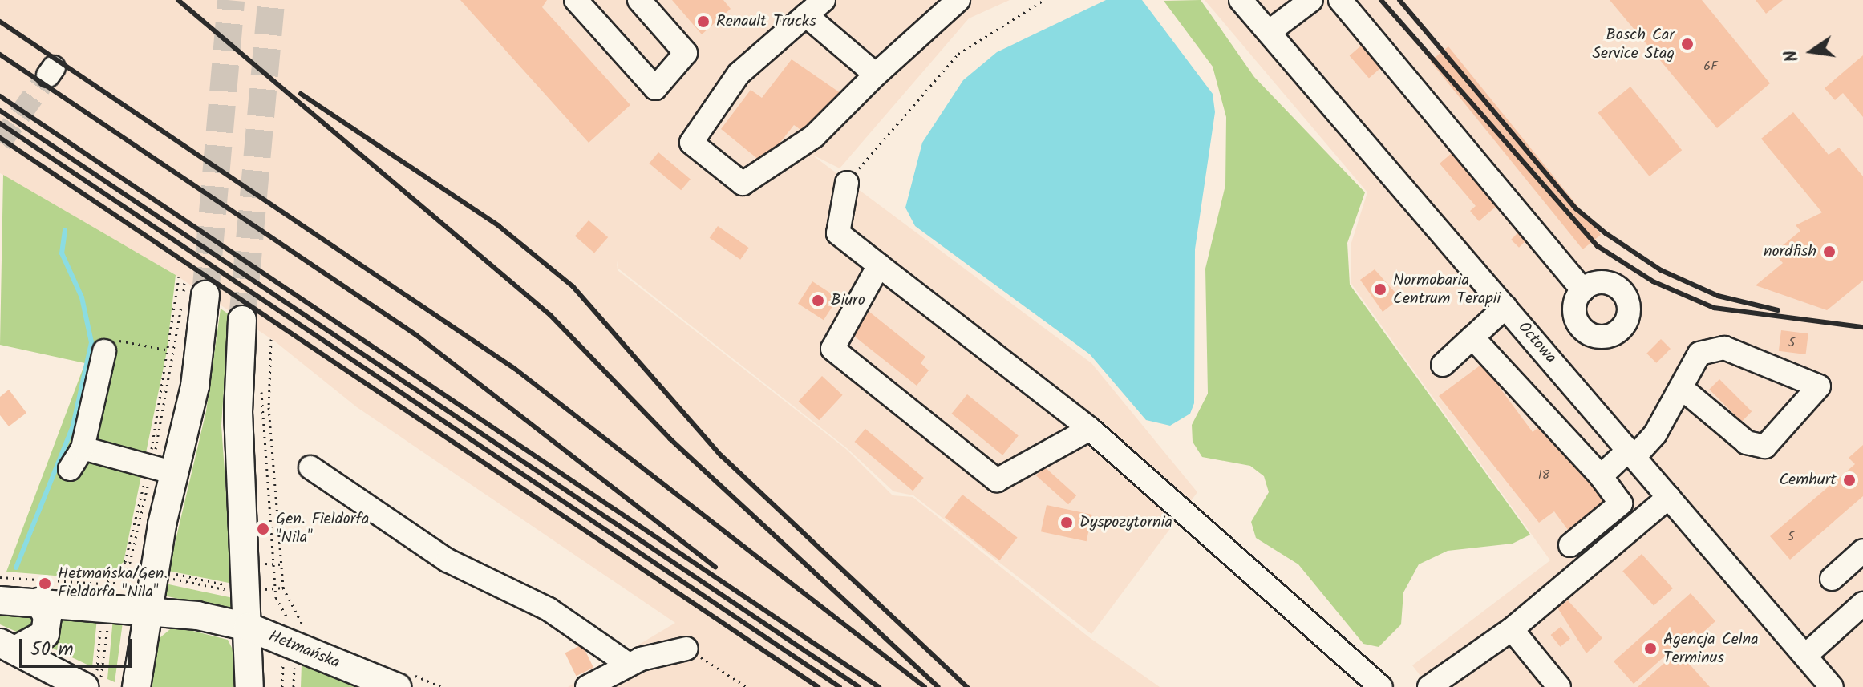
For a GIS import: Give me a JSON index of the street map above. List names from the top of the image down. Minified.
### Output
{"streets":{"main road":["Hetmańska"],"street":["Octowa"]},"places":["Renault Trucks","Bosch Car Service Stag","nordfish","Normobaria Centrum Terapii","Biuro","Cemhurt","Dyspozytornia","Gen. Fieldorfa \"Nila\"","Hetmańska/Gen. Fieldorfa \"Nila\"","Agencja Celna Terminus"],"house_numbers":["6F","5","18","5"],"scale_bar":"50 m","north":"left"}
